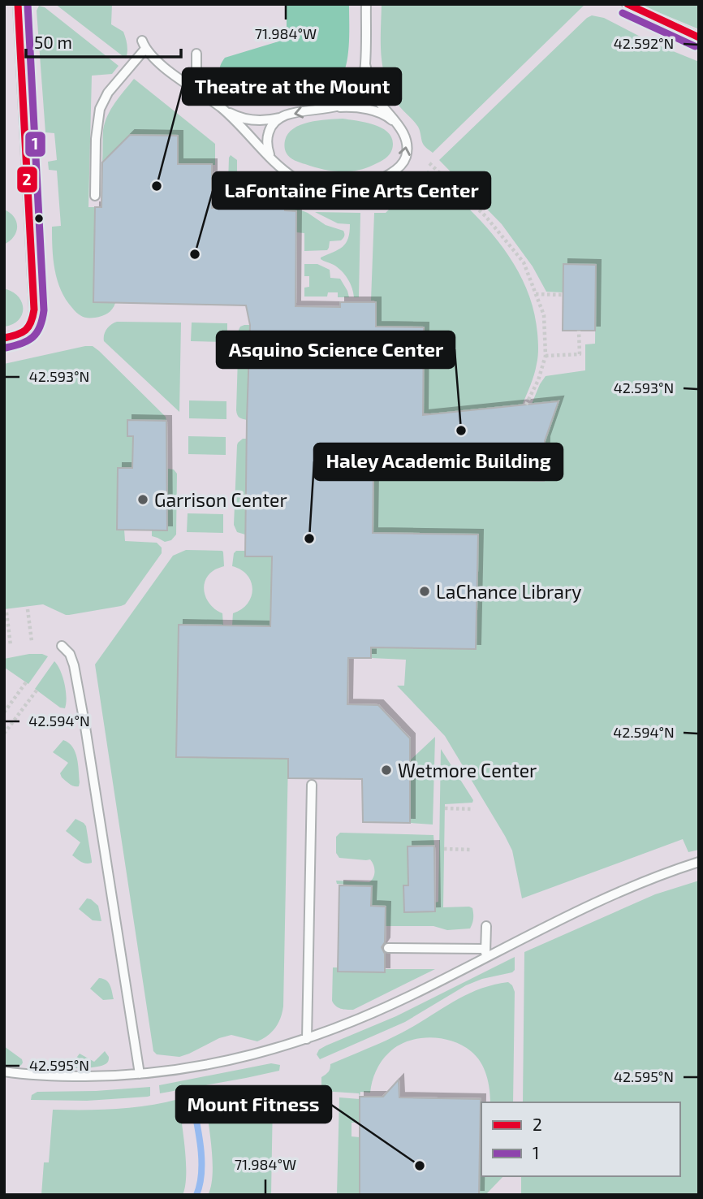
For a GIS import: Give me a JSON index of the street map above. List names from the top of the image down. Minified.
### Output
{"places":["Theatre at the Mount","LaFontaine Fine Arts Center","Asquino Science Center","Garrison Center","Haley Academic Building","LaChance Library","Wetmore Center","Mount Fitness"],"lines":["transit line 2","transit line 1"],"legend":["2","1"],"scale_bar":"50 m","coordinates":["71.984°W","42.592°N","42.593°N","42.594°N","42.595°N"]}
